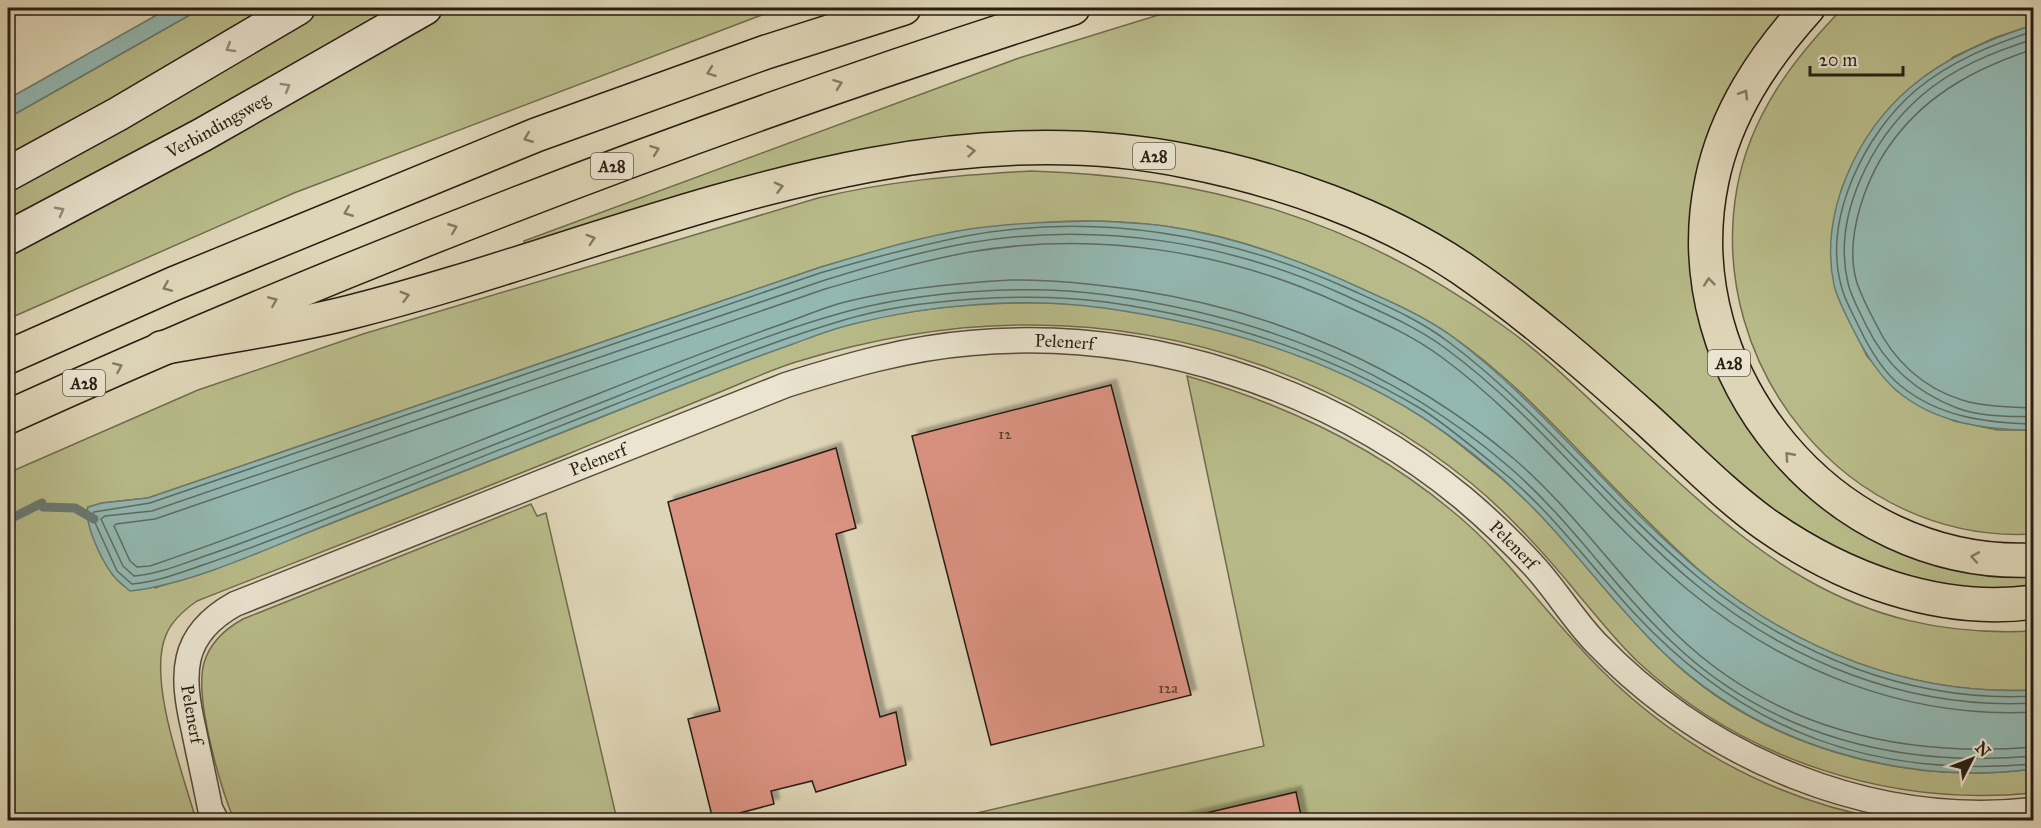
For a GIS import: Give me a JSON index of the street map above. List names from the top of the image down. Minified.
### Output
{"streets":{"highway":["A28"],"main road":["Verbindingsweg"],"street":["Pelenerf"]},"house_numbers":["12","12a"],"scale_bar":"20 m","north":"top right"}
